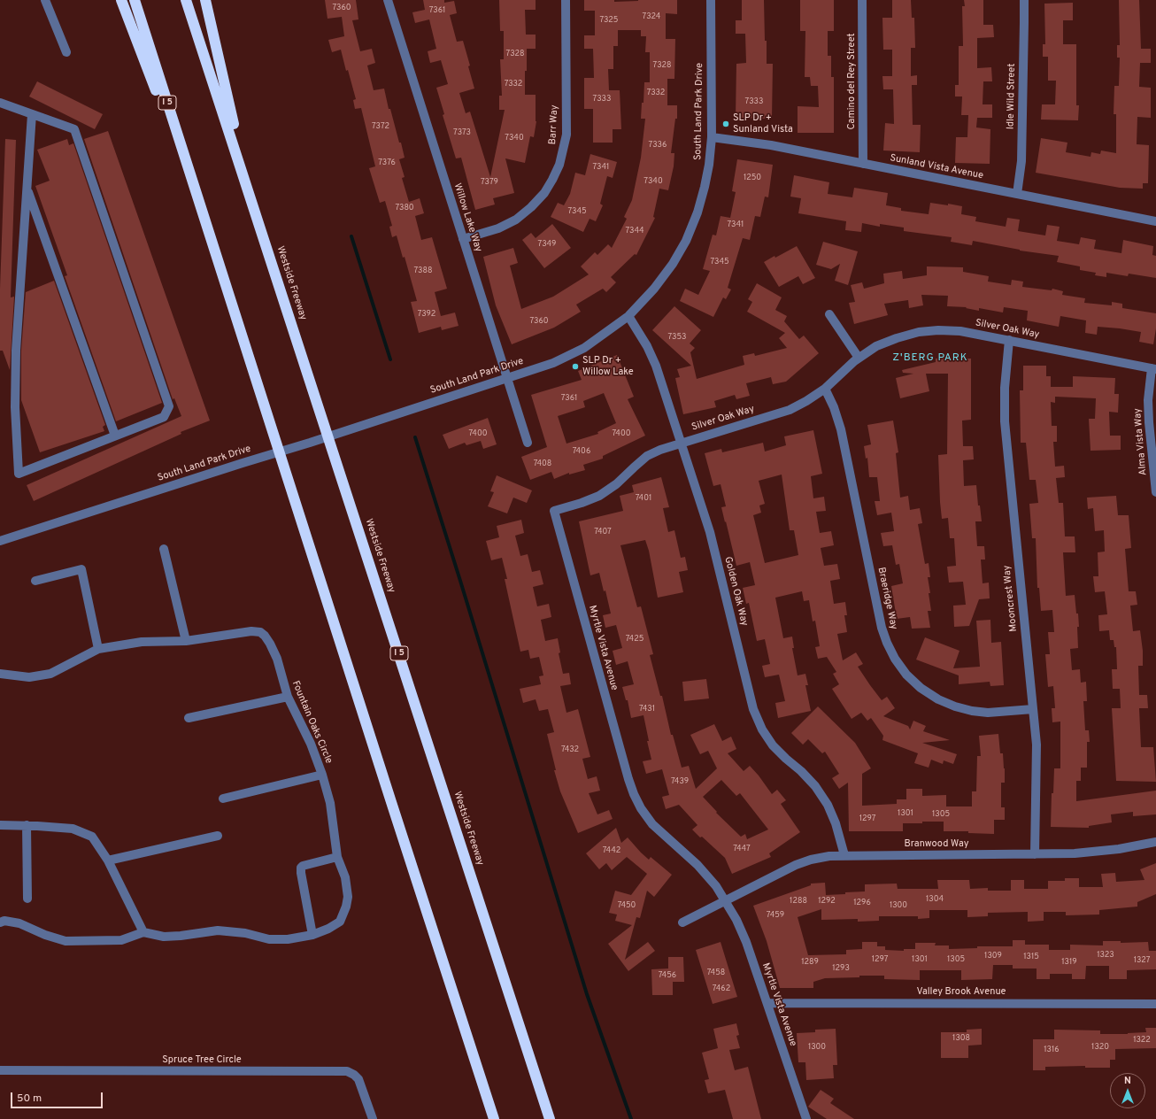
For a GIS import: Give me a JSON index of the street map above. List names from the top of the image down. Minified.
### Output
{"streets":{"highway":["I 5","Westside Freeway"],"street":["Camino del Rey Street","Idle Wild Street","South Land Park Drive","Barr Way","Sunland Vista Avenue","Willow Lake Way","Silver Oak Way","Alma Vista Way","Golden Oak Way","Braeridge Way","Mooncrest Way","Myrtle Vista Avenue","Fountain Oaks Circle","Branwood Way","Valley Brook Avenue","Spruce Tree Circle"]},"crossings":[["Camino del Rey Street","Sunland Vista Avenue"],["Idle Wild Street","Sunland Vista Avenue"],["South Land Park Drive","Sunland Vista Avenue"],["South Land Park Drive","Willow Lake Way"],["South Land Park Drive","Golden Oak Way"],["Barr Way","Willow Lake Way"],["Silver Oak Way","Alma Vista Way"],["Silver Oak Way","Golden Oak Way"],["Silver Oak Way","Braeridge Way"],["Silver Oak Way","Mooncrest Way"],["Silver Oak Way","Myrtle Vista Avenue"],["Golden Oak Way","Myrtle Vista Avenue"],["Golden Oak Way","Branwood Way"],["Braeridge Way","Mooncrest Way"],["Mooncrest Way","Branwood Way"],["Myrtle Vista Avenue","Branwood Way"],["Myrtle Vista Avenue","Valley Brook Avenue"]],"districts":["Z'BERG PARK"],"places":["SLP Dr + Sunland Vista","SLP Dr + Willow Lake"],"house_numbers":["7360","7361","7324","7325","7328","7328","7332","7332","7333","7333","7372","7373","7340","7336","7376","7341","1250","7340","7379","7380","7345","7341","7344","7349","7345","7388","7392","7360","7353","7361","7400","7400","7406","7408","7401","7407","7425","7431","7432","7439","1301","1305","1297","7447","7442","1304","1288","1292","1296","7450","1300","7459","1323","1309","1315","1297","1301","1305","1327","1289","1319","1293","7458","7456","7462","1308","1322","1300","1320","1316"],"scale_bar":"50 m","north":"top"}
